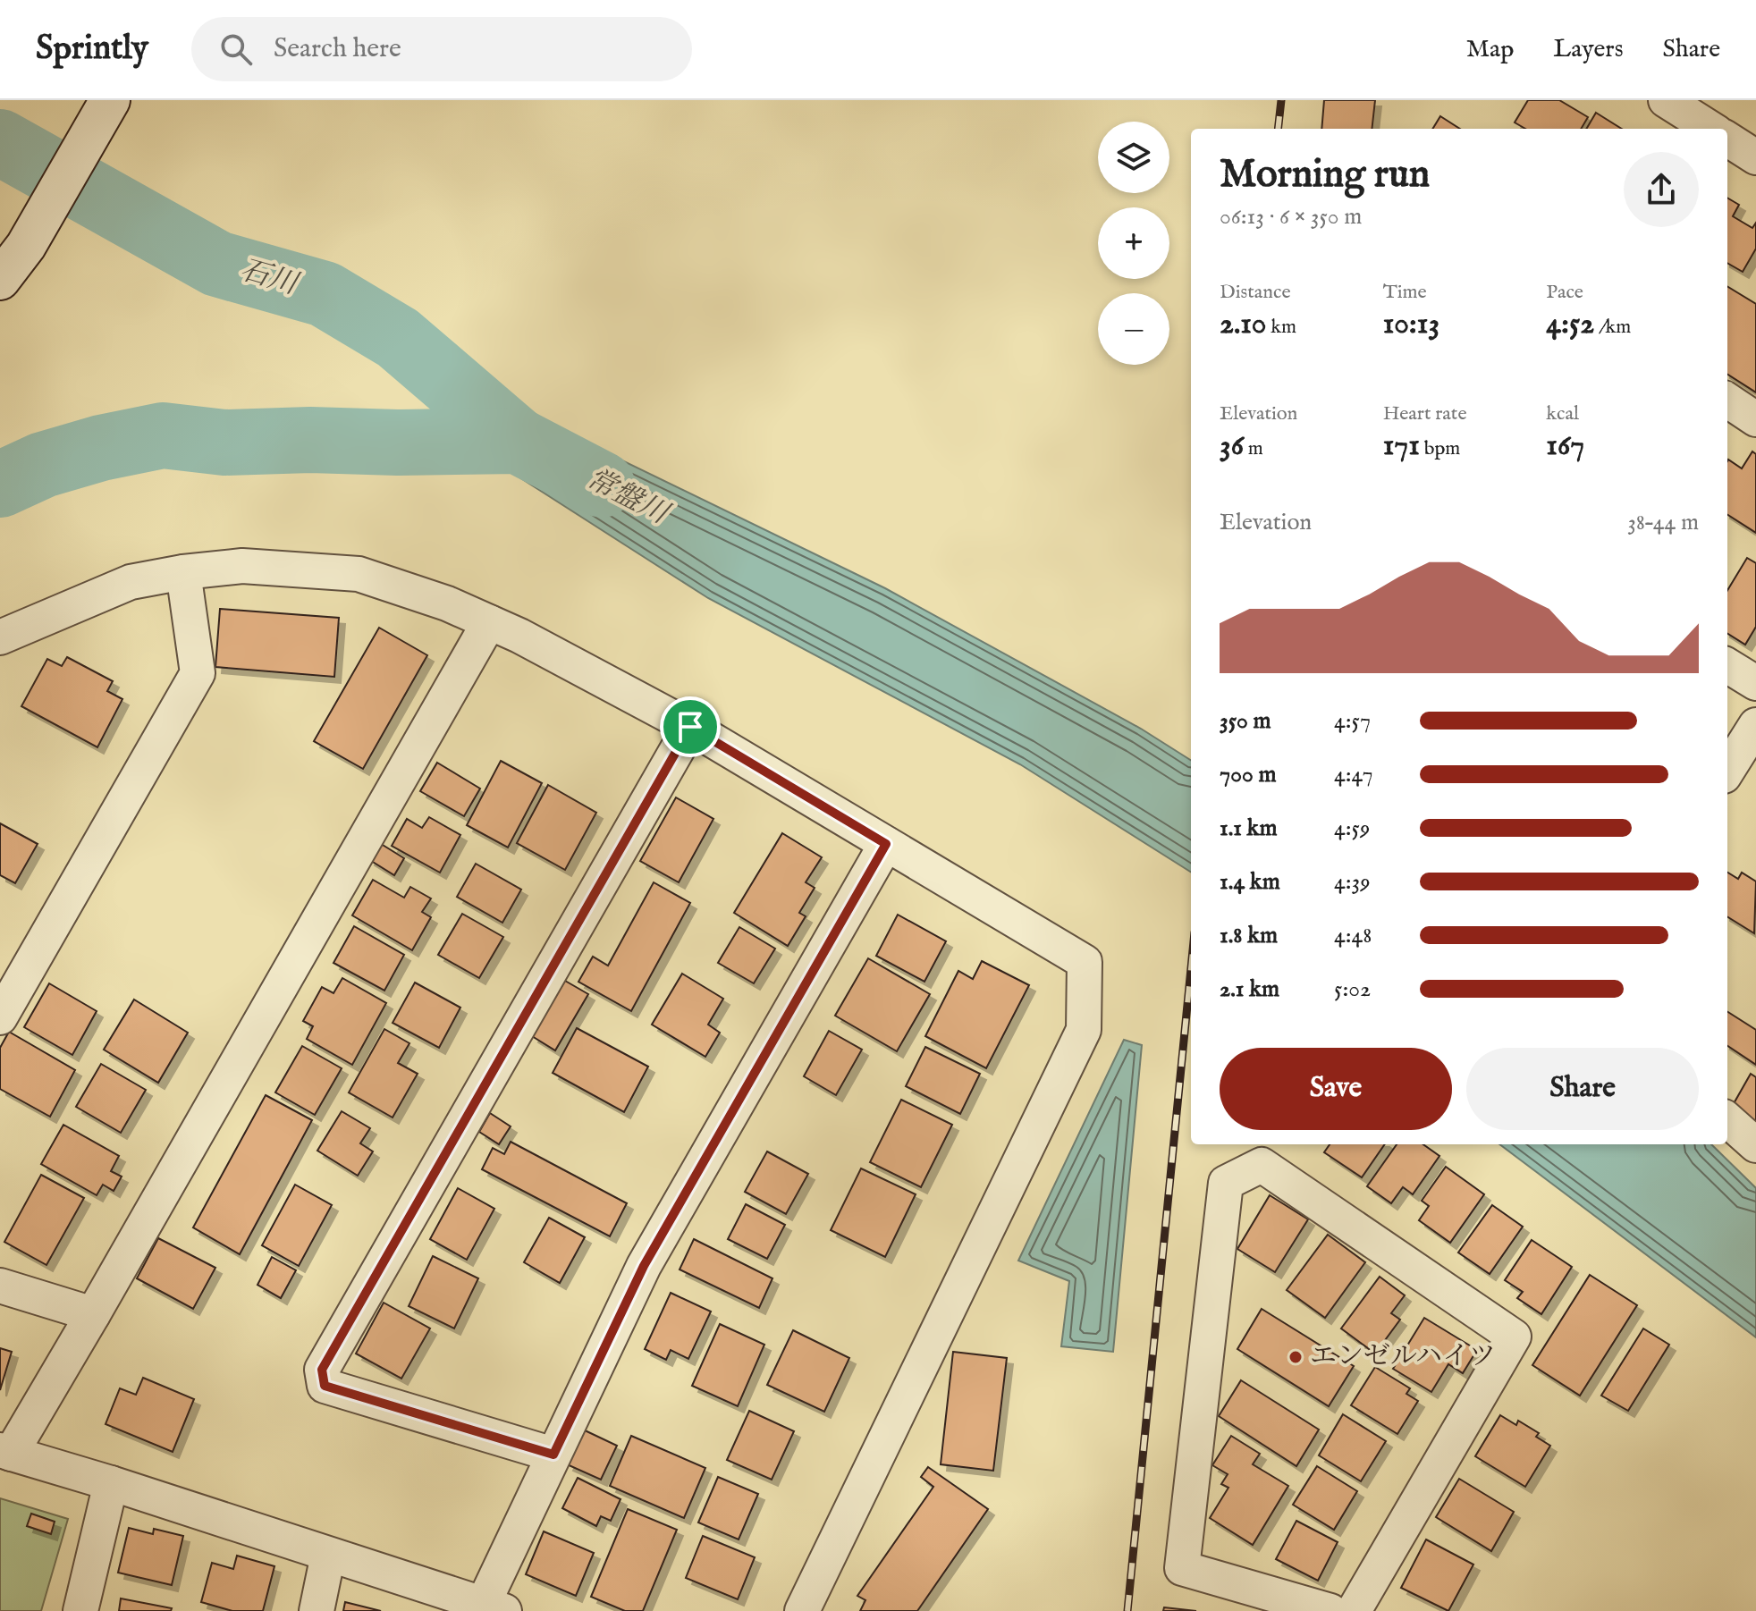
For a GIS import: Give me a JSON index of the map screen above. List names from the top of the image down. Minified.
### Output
{"water":["石川","常盤川"],"places":["エンゼルハイツ"],"page":{"header":"Sprintly","search":"Search here","nav":["Map","Layers","Share"],"map_buttons":["+","−"],"heading":["Morning run","06:13 · 6 × 350 m"],"stats":[["Distance","2.10 km"],["Time","10:13"],["Pace","4:52 /km"],["Elevation","36 m"],["Heart rate","171 bpm"],["kcal","167"]],"chart":["Elevation","38–44 m"],"list":[{"name":"350 m","note":"4:57"},{"name":"700 m","note":"4:47"},{"name":"1.1 km","note":"4:59"},{"name":"1.4 km","note":"4:39"},{"name":"1.8 km","note":"4:48"},{"name":"2.1 km","note":"5:02"}],"buttons":["Save","Share"]}}
